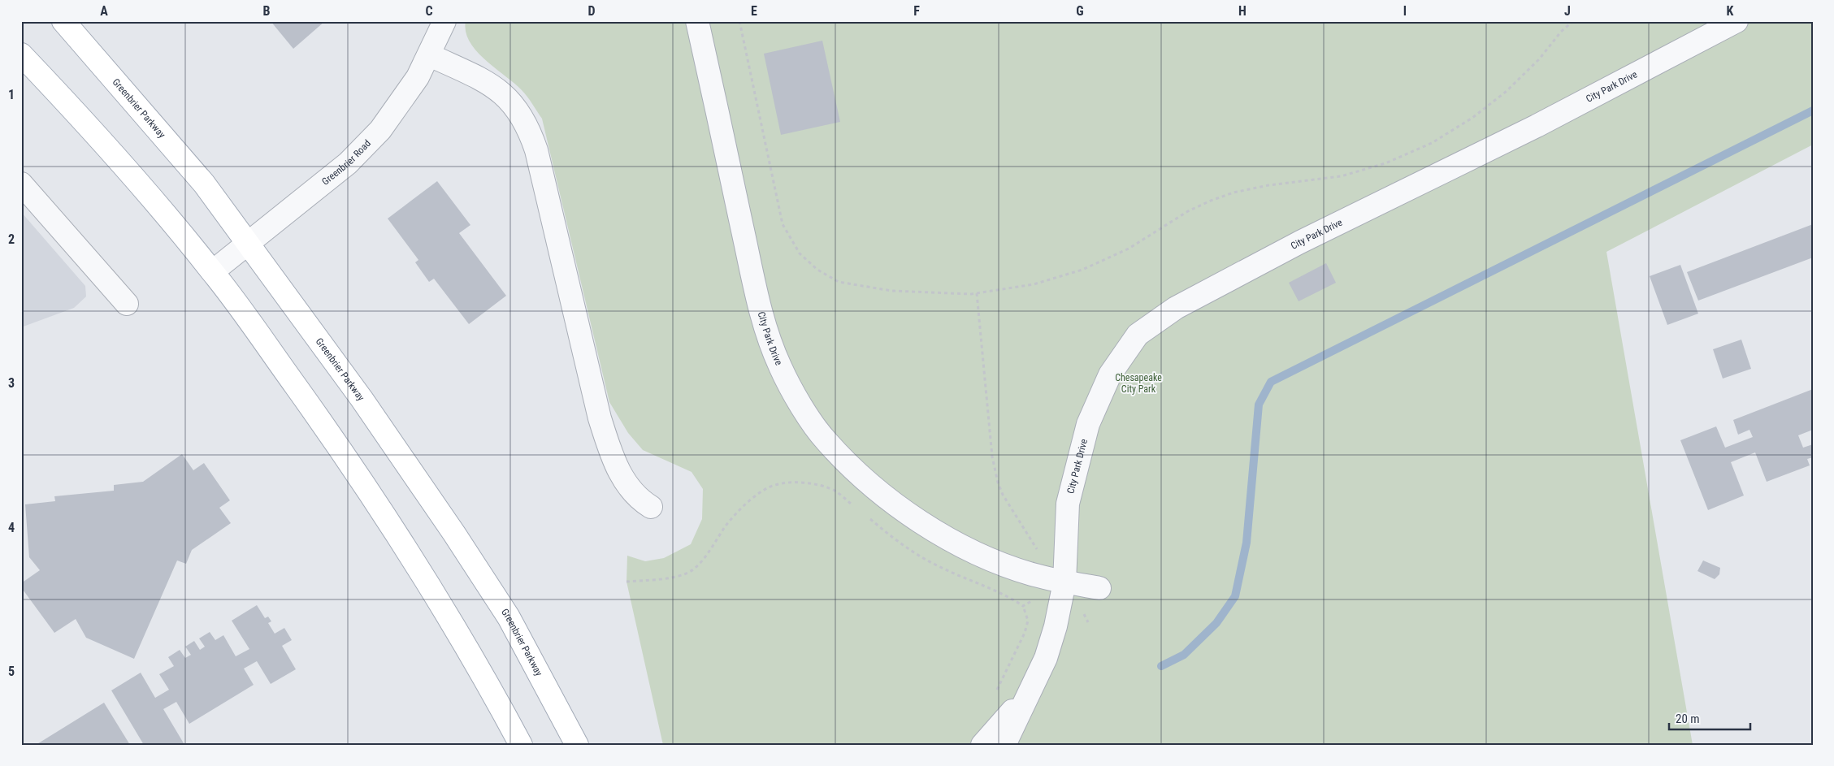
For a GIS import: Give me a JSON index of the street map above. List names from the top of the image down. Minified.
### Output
{"streets":{"main road":["Greenbrier Parkway"],"street":["City Park Drive","Greenbrier Road"]},"crossings":[["Greenbrier Parkway","Greenbrier Road"]],"parks":["Chesapeake City Park"],"scale_bar":"20 m","grid":{"columns":["A","B","C","D","E","F","G","H","I","J","K"],"rows":["1","2","3","4","5"]}}
